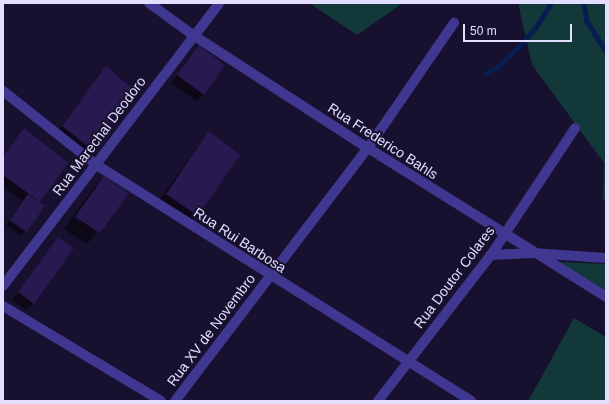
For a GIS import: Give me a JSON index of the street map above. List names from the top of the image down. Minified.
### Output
{"streets":{"street":["Rua Marechal Deodoro","Rua Frederico Bahls","Rua Rui Barbosa","Rua Doutor Colares","Rua XV de Novembro"]},"crossings":[["Rua Marechal Deodoro","Rua Frederico Bahls"],["Rua Marechal Deodoro","Rua Rui Barbosa"],["Rua Frederico Bahls","Rua Doutor Colares"],["Rua Frederico Bahls","Rua XV de Novembro"],["Rua Rui Barbosa","Rua Doutor Colares"],["Rua Rui Barbosa","Rua XV de Novembro"]],"scale_bar":"50 m"}
